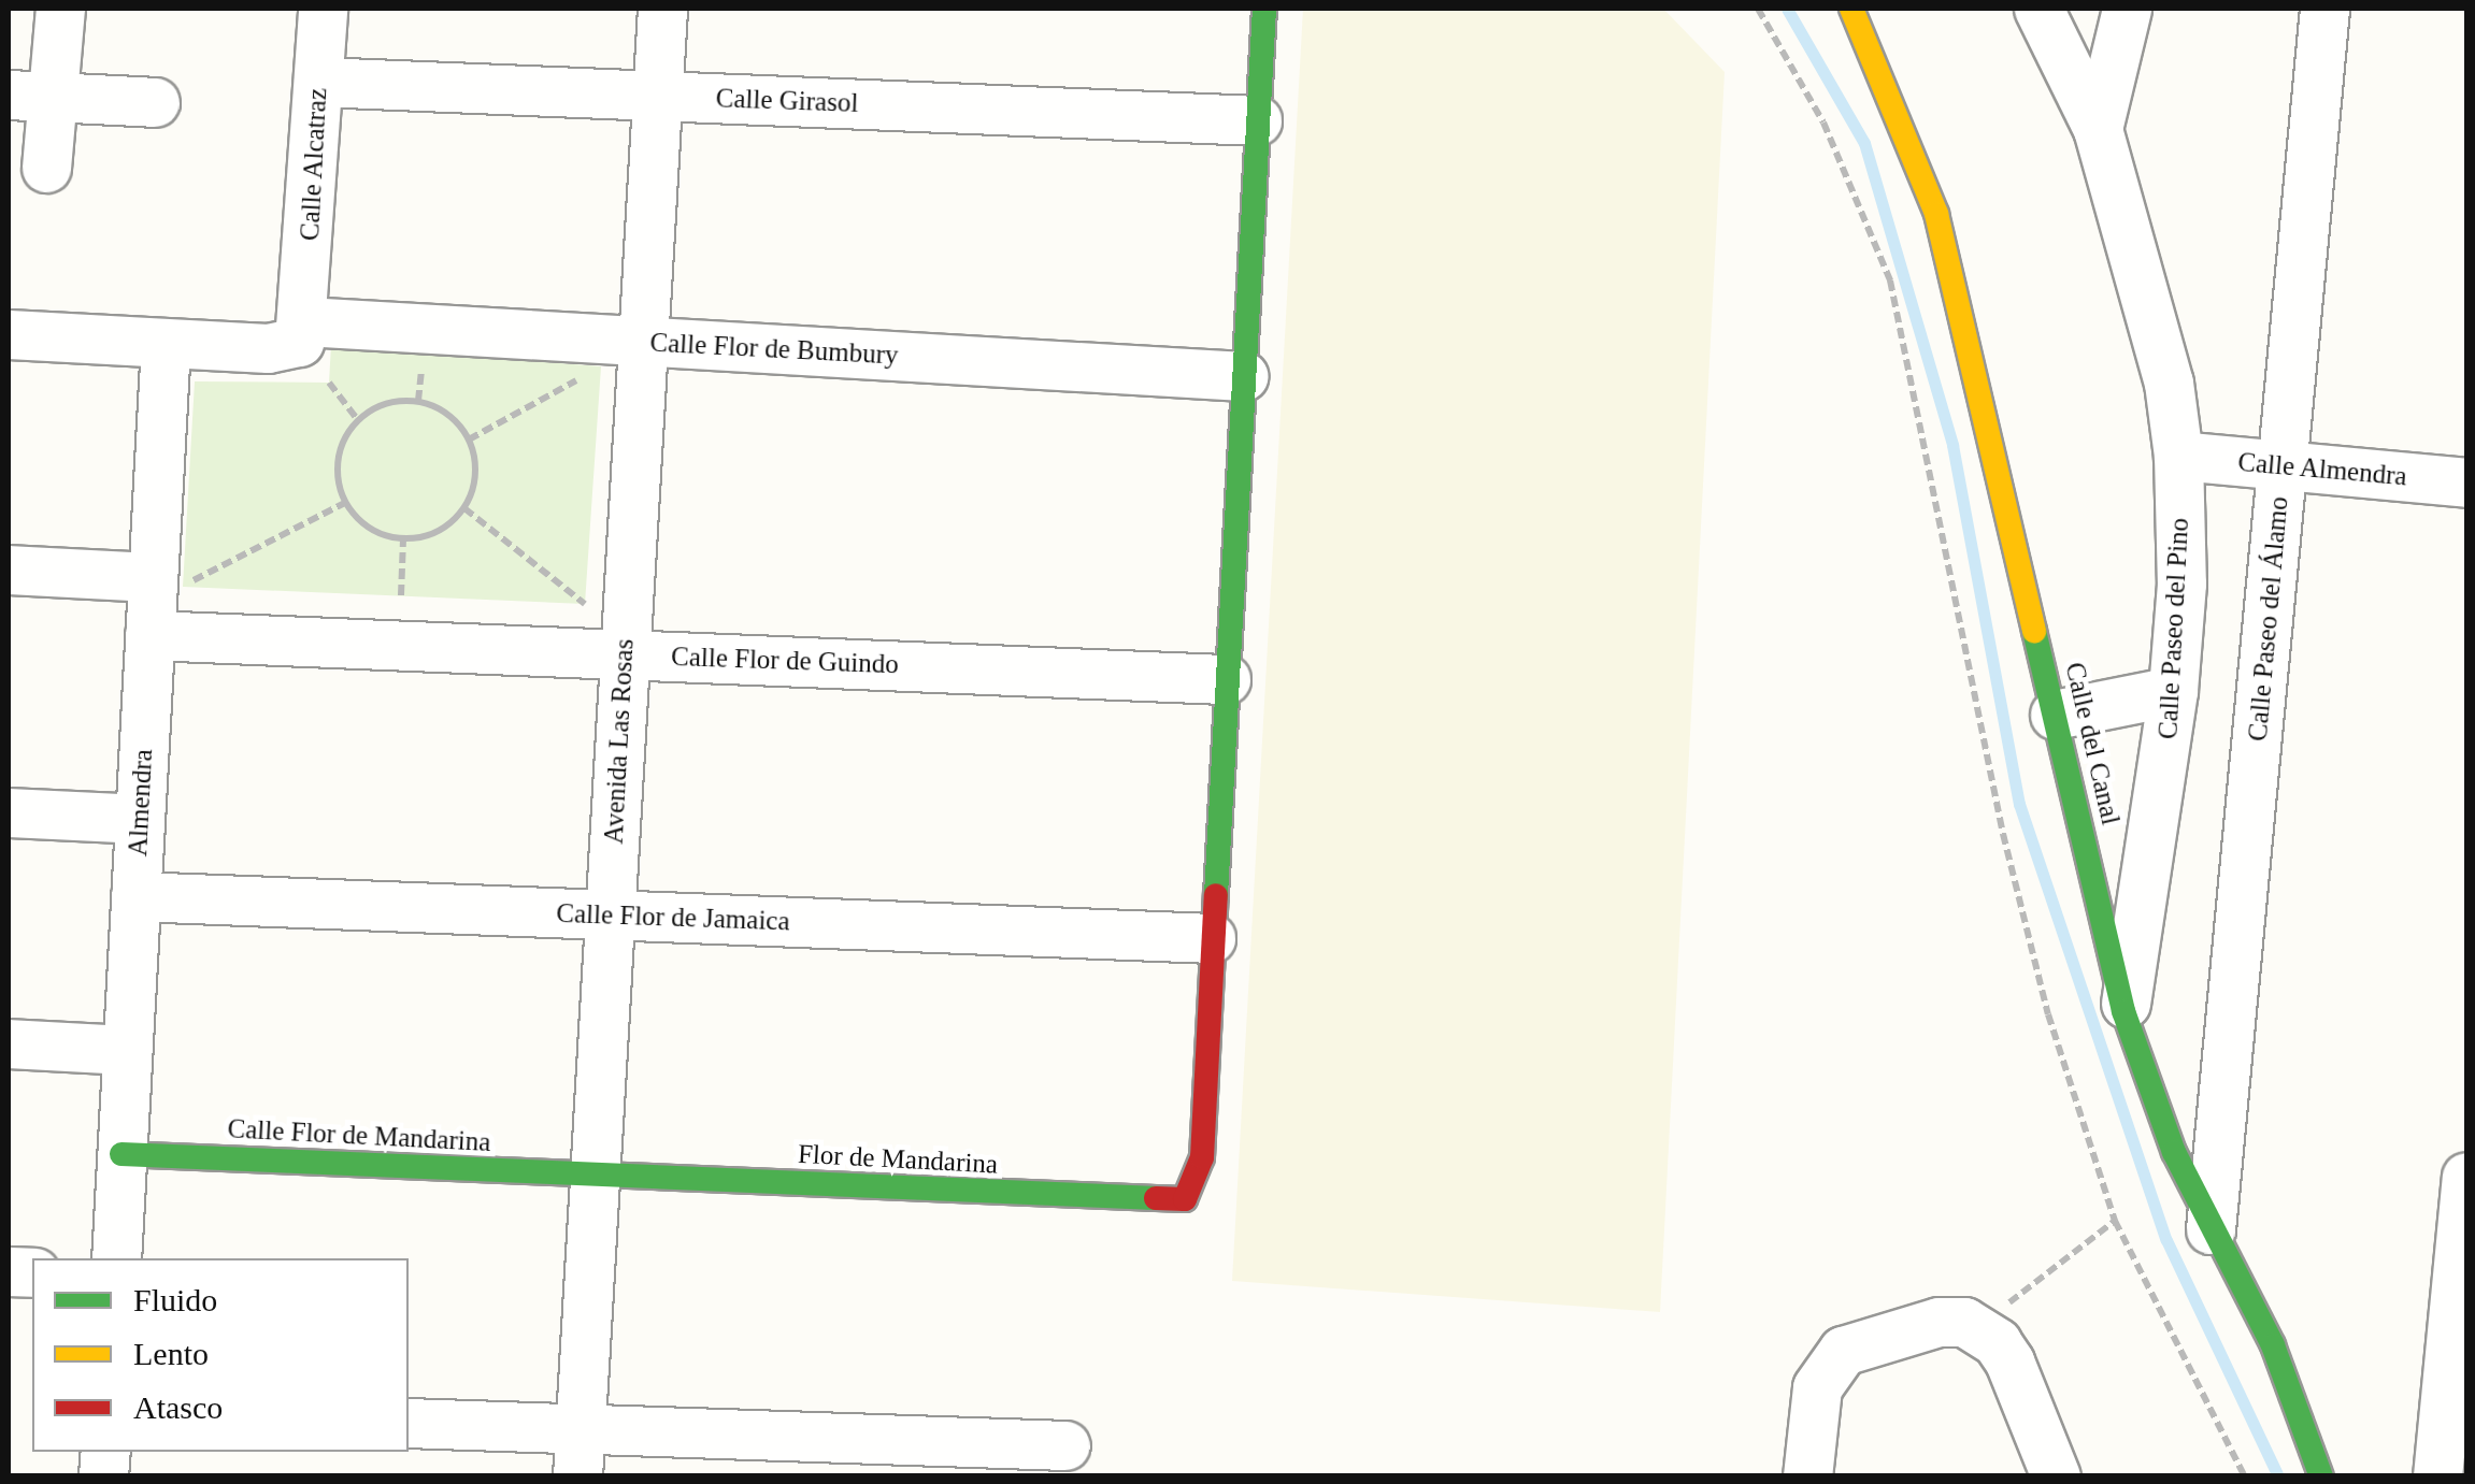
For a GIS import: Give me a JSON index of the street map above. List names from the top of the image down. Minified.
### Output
{"streets":{"street":["Calle Girasol","Calle Alcatraz","Calle Flor de Bumbury","Calle Almendra","Calle Paseo del Álamo","Calle Paseo del Pino","Calle Flor de Guindo","Avenida Las Rosas","Calle del Canal","Almendra","Calle Flor de Jamaica","Calle Flor de Mandarina","Flor de Mandarina"]},"crossings":[["Calle Girasol","Calle Alcatraz"],["Calle Girasol","Avenida Las Rosas"],["Calle Alcatraz","Calle Flor de Bumbury"],["Calle Flor de Bumbury","Avenida Las Rosas"],["Calle Almendra","Calle Paseo del Álamo"],["Calle Almendra","Calle Paseo del Pino"],["Calle Paseo del Álamo","Calle del Canal"],["Calle Paseo del Pino","Calle del Canal"],["Calle Flor de Guindo","Avenida Las Rosas"],["Calle Flor de Guindo","Almendra"],["Avenida Las Rosas","Calle Flor de Jamaica"],["Avenida Las Rosas","Calle Flor de Mandarina"],["Avenida Las Rosas","Flor de Mandarina"],["Almendra","Calle Flor de Jamaica"],["Almendra","Calle Flor de Mandarina"],["Calle Flor de Jamaica","Flor de Mandarina"],["Calle Flor de Mandarina","Flor de Mandarina"]],"legend":["Fluido","Lento","Atasco"]}
